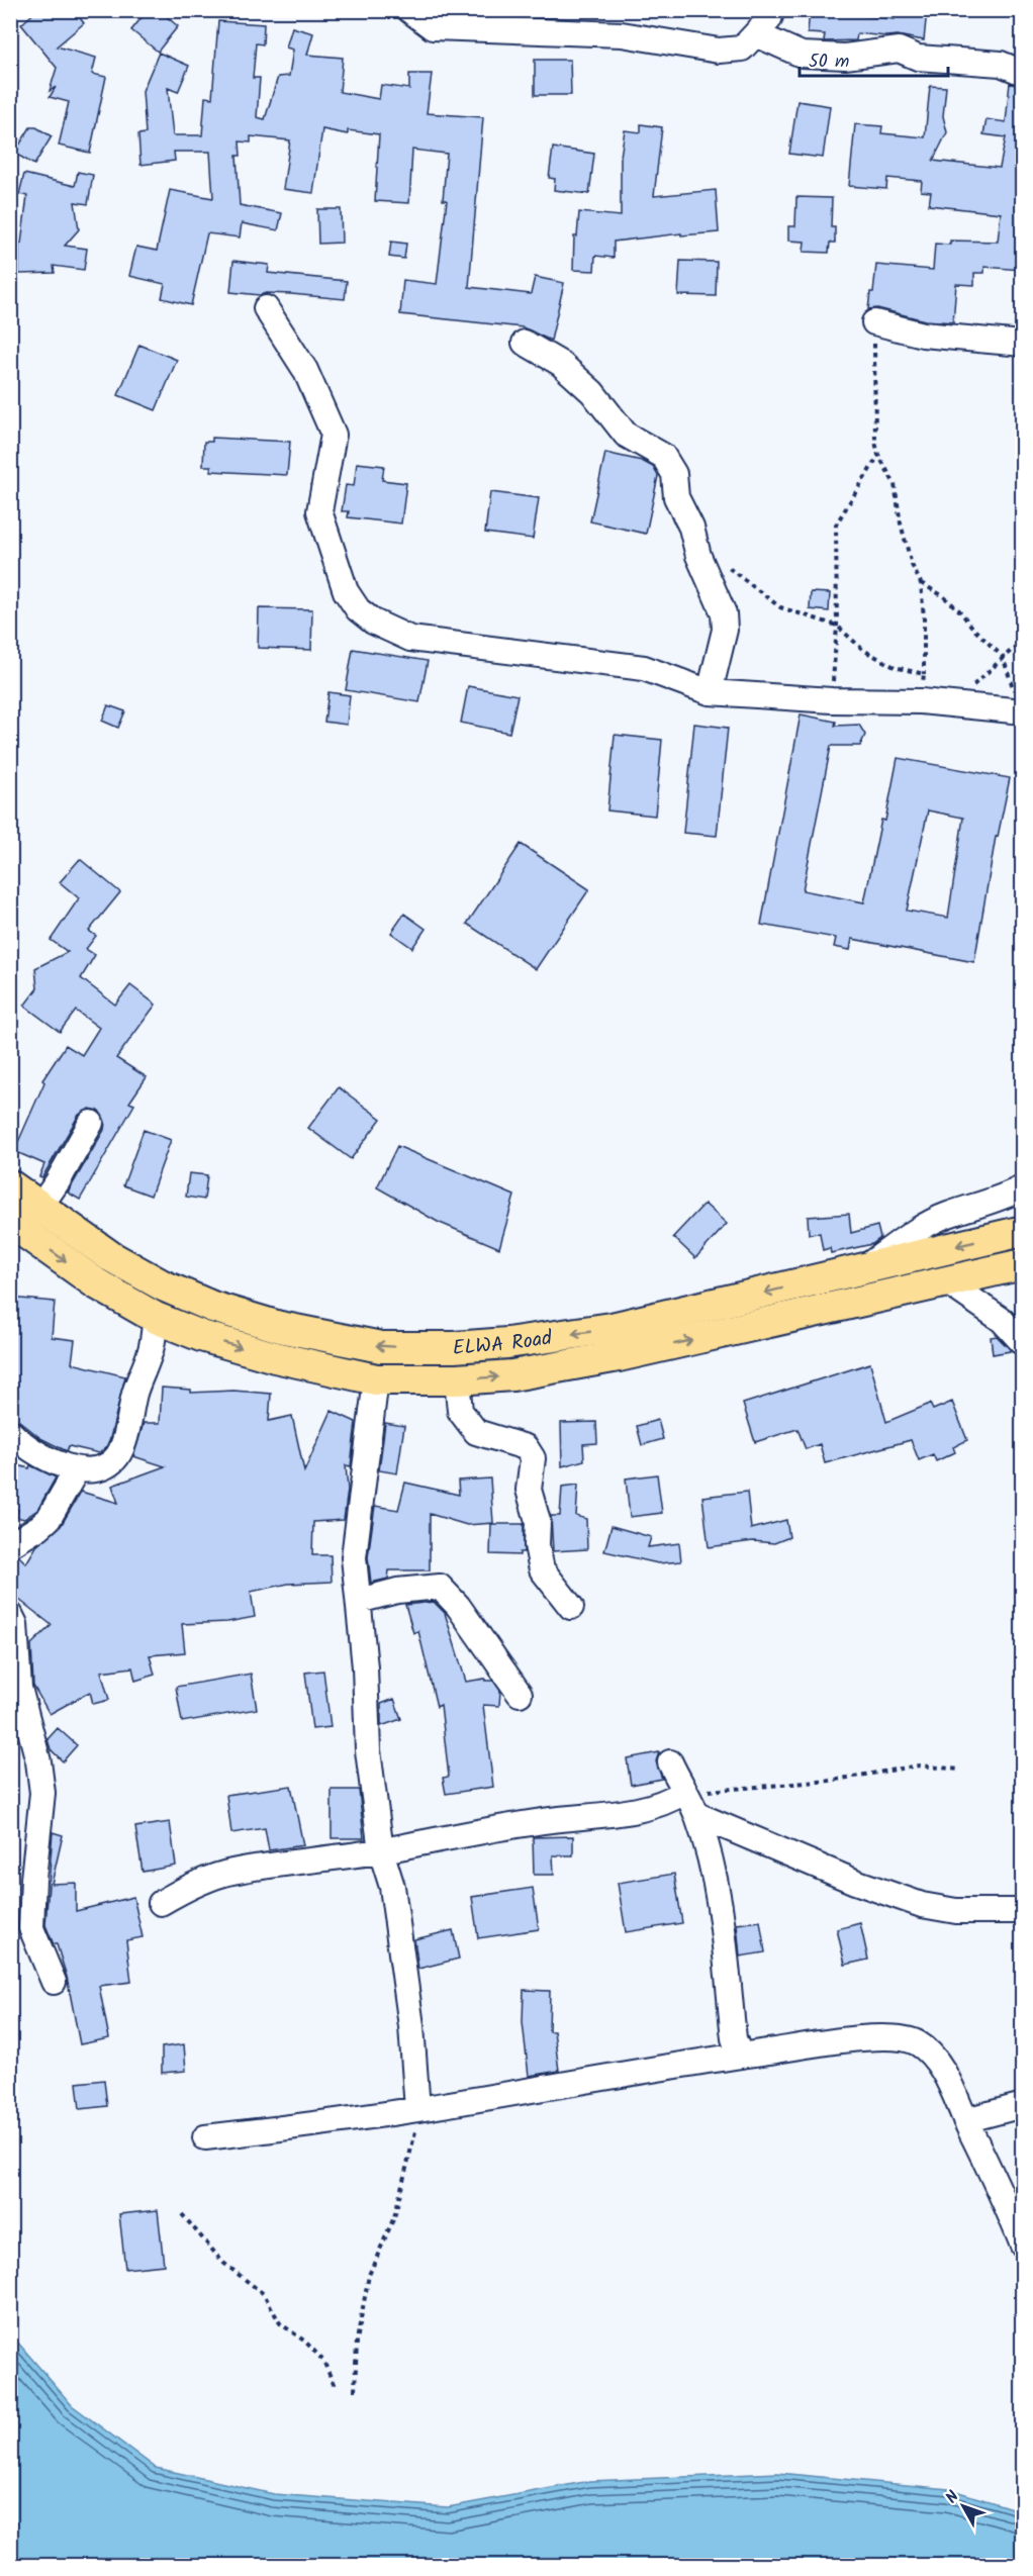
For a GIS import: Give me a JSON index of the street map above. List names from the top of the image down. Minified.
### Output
{"streets":{"main road":["ELWA Road"]},"scale_bar":"50 m","north":"top left"}
